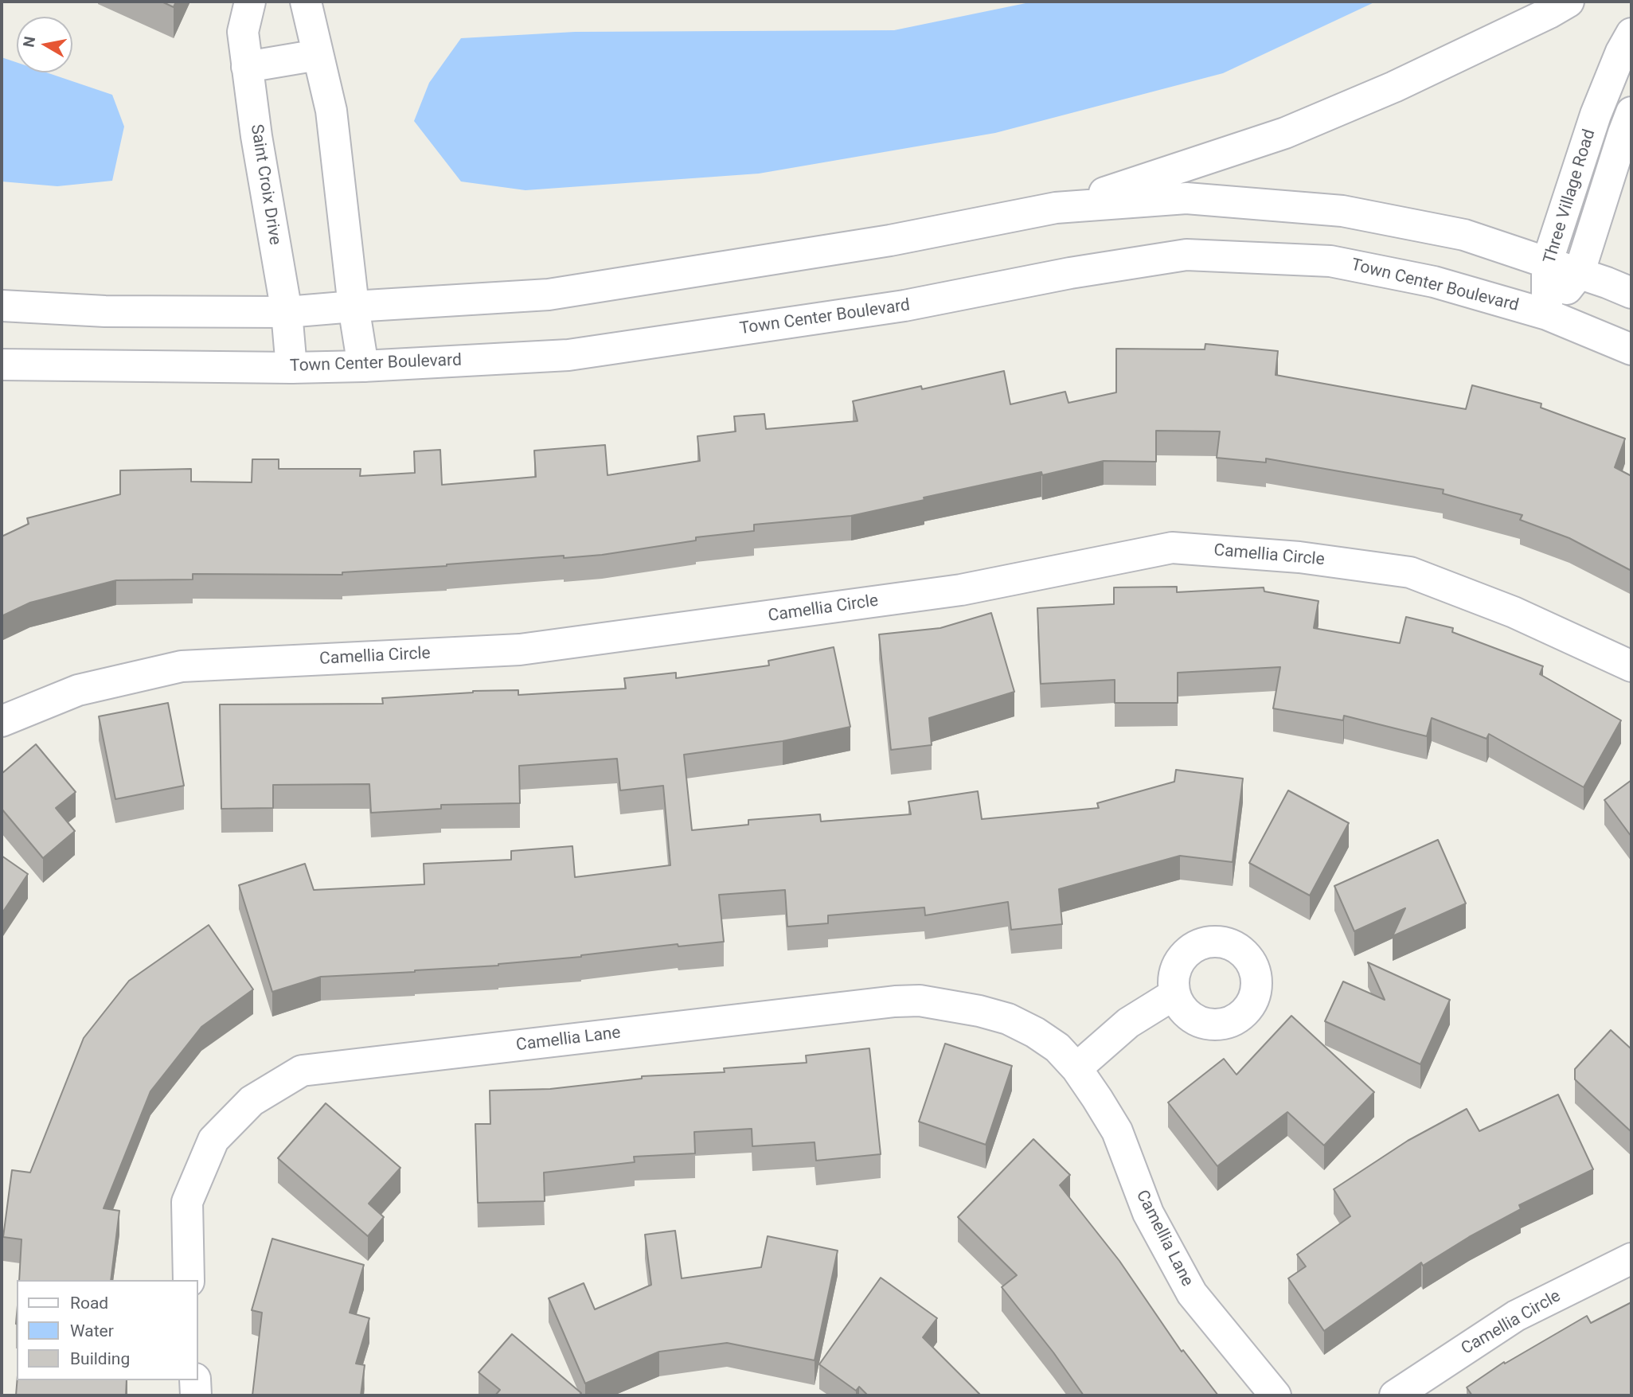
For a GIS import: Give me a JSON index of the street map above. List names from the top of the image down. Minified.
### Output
{"streets":{"street":["Saint Croix Drive","Three Village Road","Town Center Boulevard","Camellia Circle","Camellia Lane"]},"crossings":[["Saint Croix Drive","Town Center Boulevard"],["Three Village Road","Town Center Boulevard"]],"legend":["Road","Water","Building"],"north":"left"}
